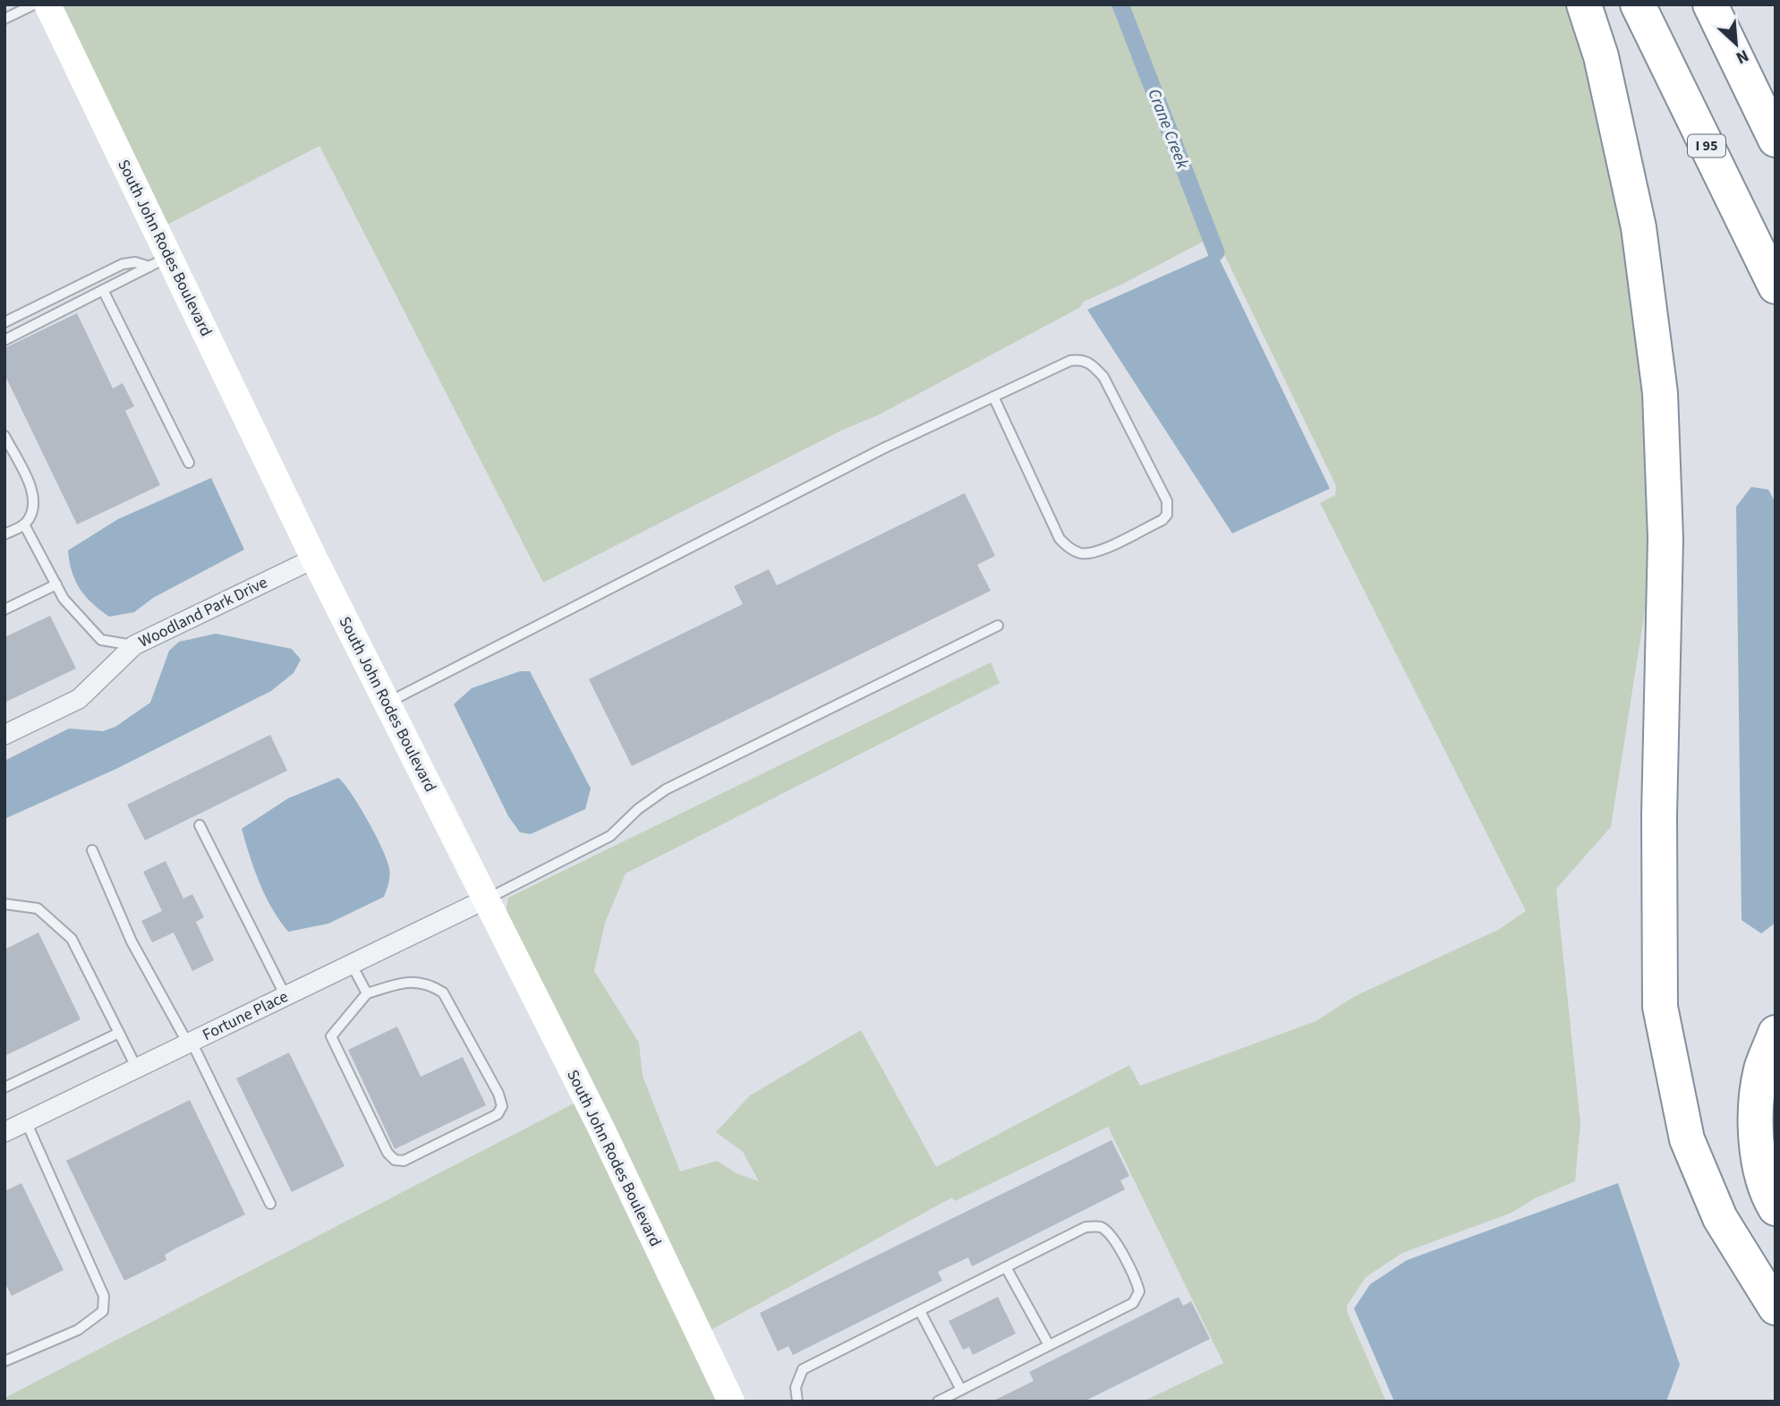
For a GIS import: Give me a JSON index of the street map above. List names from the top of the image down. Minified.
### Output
{"streets":{"highway":["I 95"],"main road":["South John Rodes Boulevard"],"street":["Woodland Park Drive","Fortune Place"]},"crossings":[["South John Rodes Boulevard","Woodland Park Drive"],["South John Rodes Boulevard","Fortune Place"]],"water":["Crane Creek"],"north":"bottom right"}
